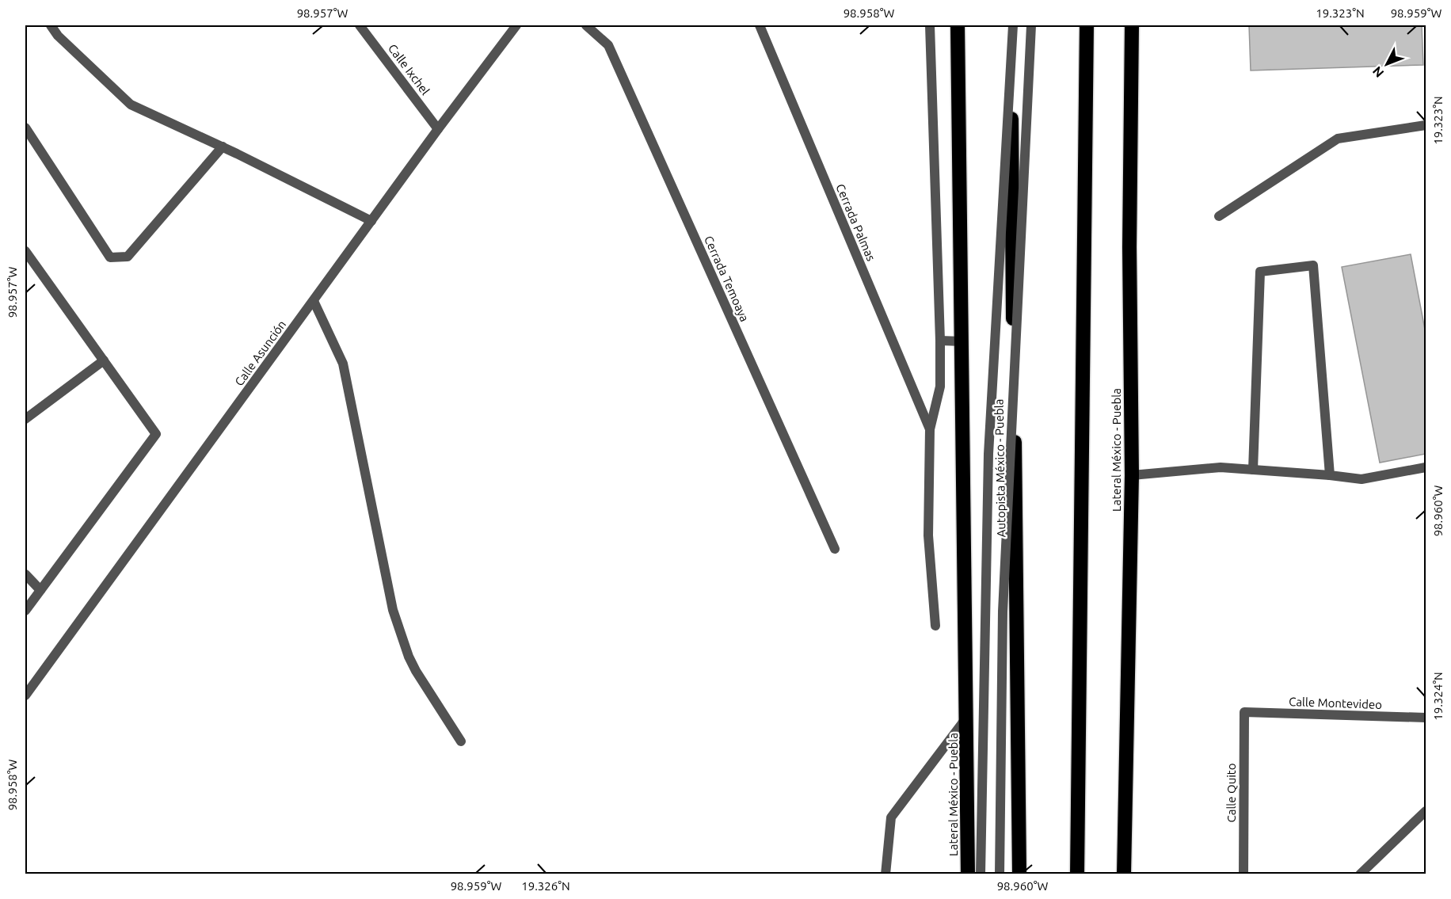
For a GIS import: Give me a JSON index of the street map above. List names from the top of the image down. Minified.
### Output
{"streets":{"highway":["Lateral México - Puebla","Autopista México - Puebla"],"street":["Calle Ixchel","Cerrada Palmas","Cerrada Temoaya","Calle Asunción","Calle Montevideo","Calle Quito"]},"crossings":[["Calle Ixchel","Calle Asunción"],["Calle Montevideo","Calle Quito"]],"north":"bottom left","coordinates":["98.957°W","98.958°W","19.323°N","98.959°W","98.960°W","19.324°N","19.326°N"]}
